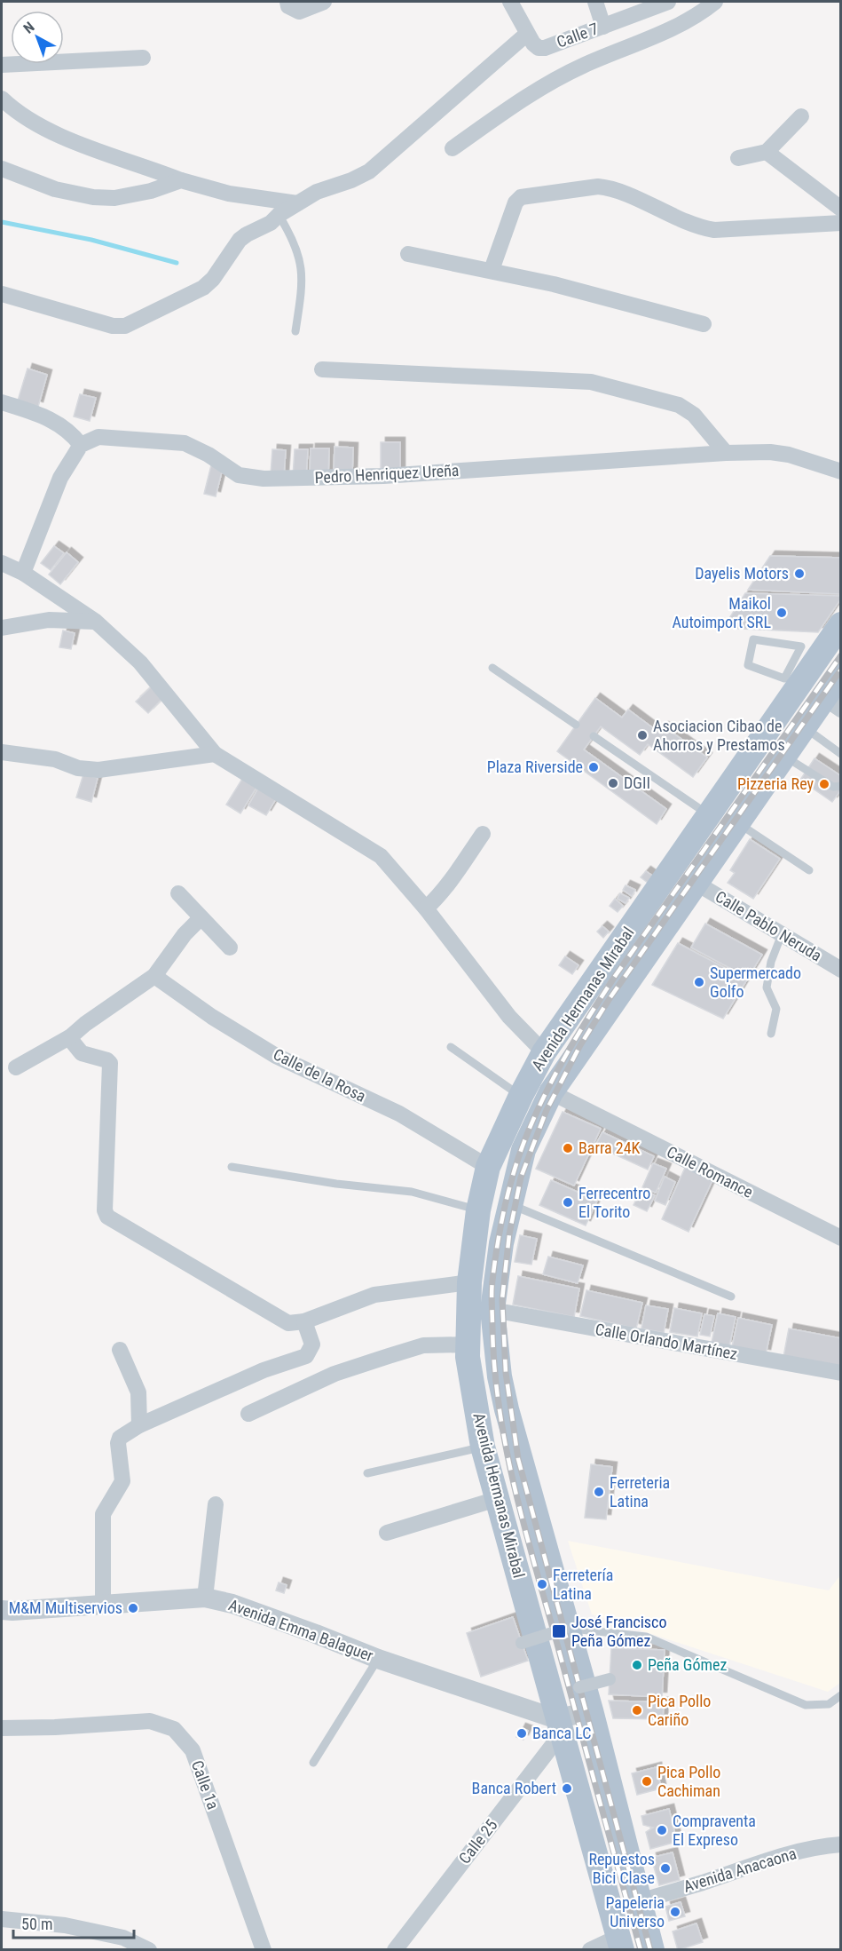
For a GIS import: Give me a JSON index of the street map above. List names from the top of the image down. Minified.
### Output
{"streets":{"main road":["Avenida Hermanas Mirabal"],"street":["Calle 7","Pedro Henriquez Ureña","Calle Pablo Neruda","Calle de la Rosa","Calle Romance","Calle Orlando Martínez","Avenida Emma Balaguer","Calle 1a","Calle 25","Avenida Anacaona"]},"crossings":[["Calle Pablo Neruda","Avenida Hermanas Mirabal"],["Avenida Hermanas Mirabal","Calle de la Rosa"],["Avenida Hermanas Mirabal","Calle Romance"],["Avenida Hermanas Mirabal","Calle Orlando Martínez"],["Avenida Hermanas Mirabal","Avenida Emma Balaguer"],["Avenida Hermanas Mirabal","Calle 25"],["Avenida Hermanas Mirabal","Avenida Anacaona"],["Avenida Emma Balaguer","Calle 25"]],"places":{"other":["Dayelis Motors","Maikol Autoimport SRL","Asociacion Cibao de Ahorros y Prestamos","Plaza Riverside","DGII","Pizzeria Rey","Supermercado Golfo","Barra 24K","Ferrecentro El Torito","Ferreteria Latina","Ferretería Latina","M&M Multiservios","Peña Gómez","Pica Pollo Cariño","Banca LC","Pica Pollo Cachiman","Banca Robert","Compraventa El Expreso","Repuestos Bici Clase","Papeleria Universo"],"transit":["José Francisco Peña Gómez"]},"scale_bar":"50 m","north":"top left"}
